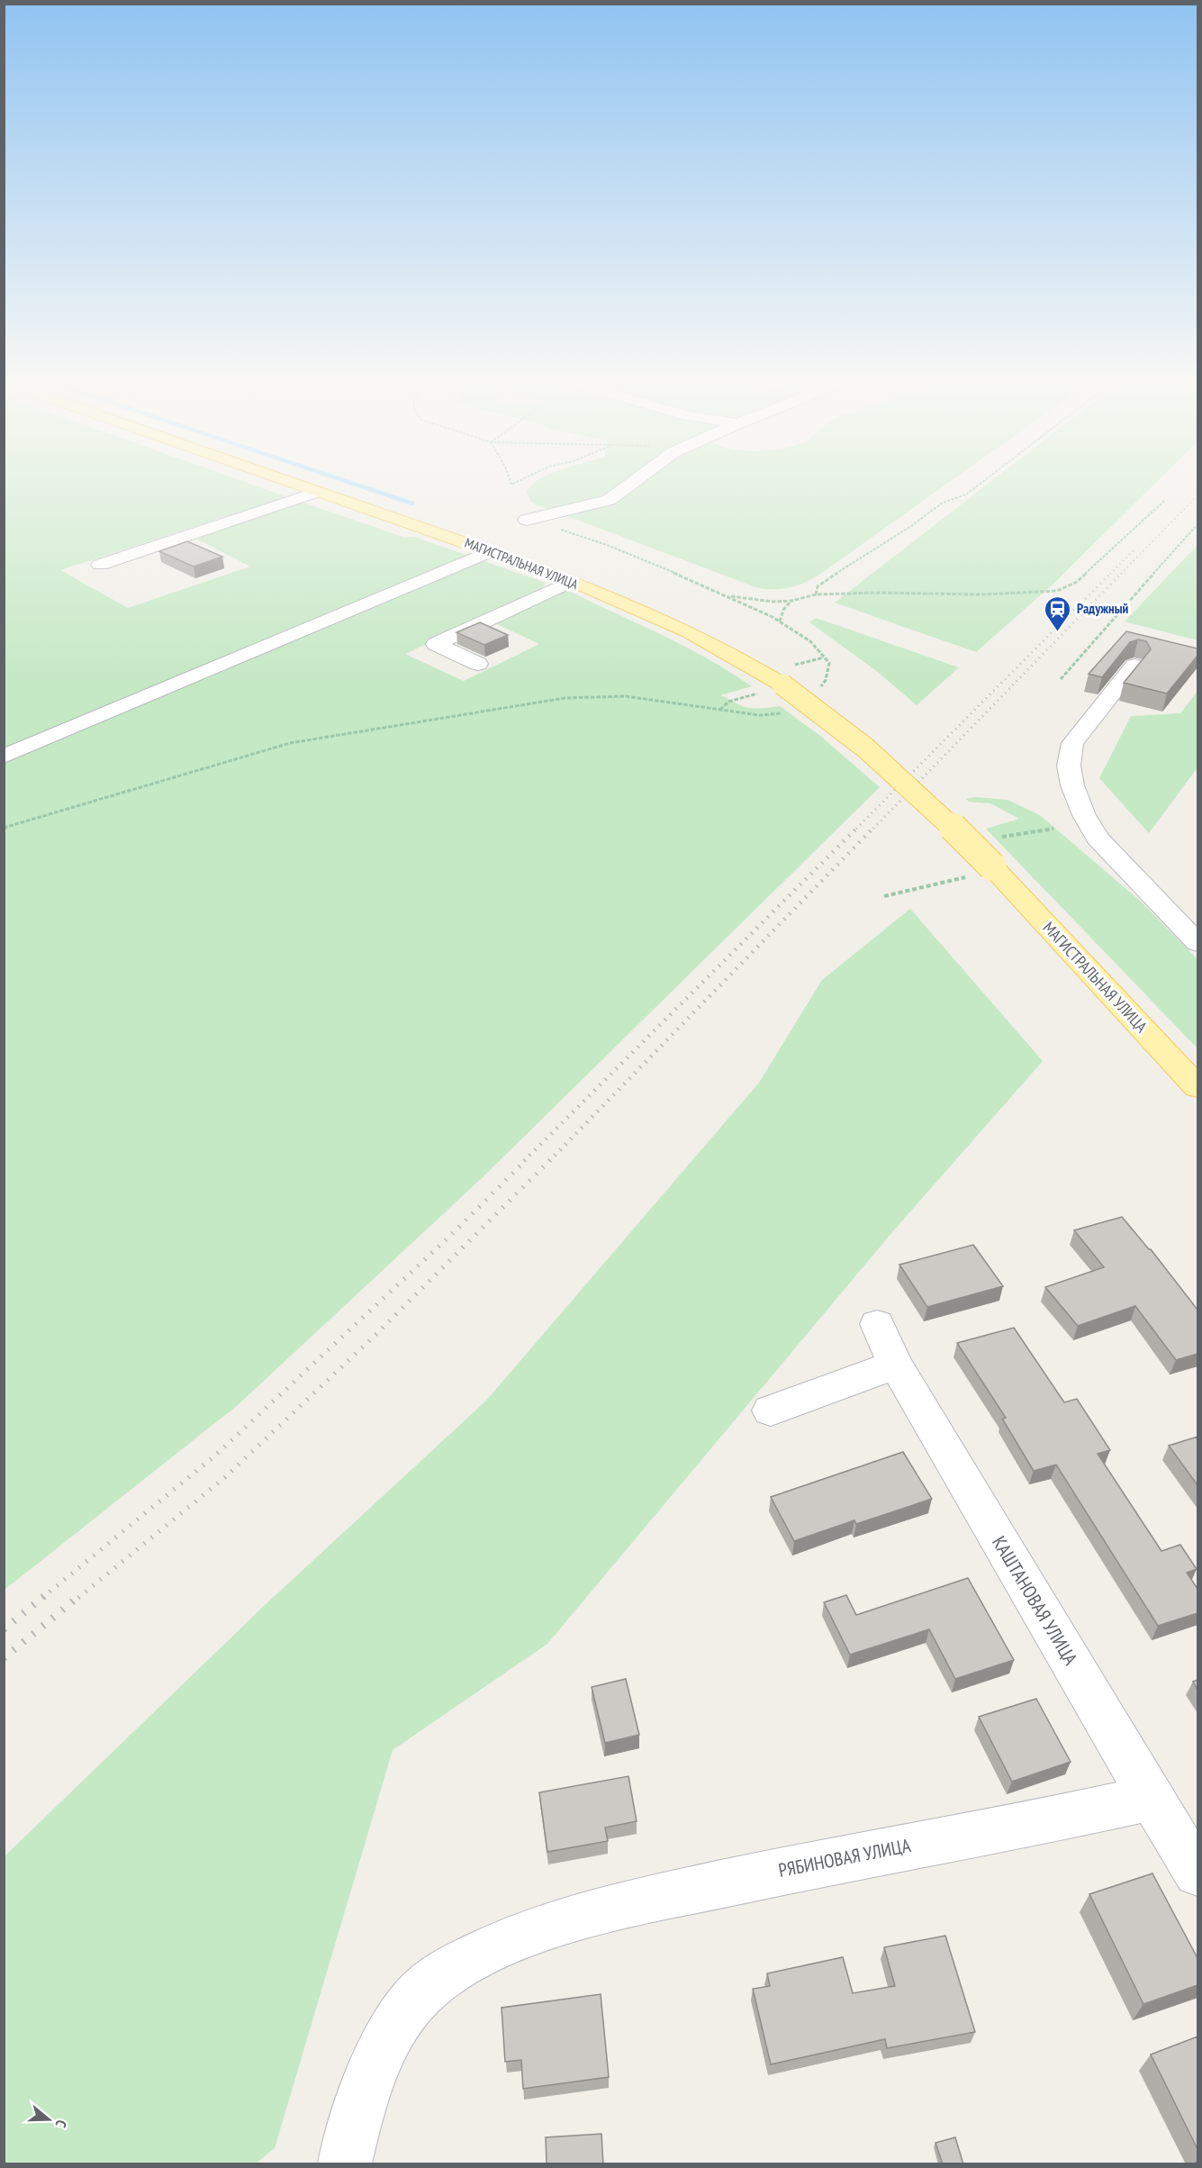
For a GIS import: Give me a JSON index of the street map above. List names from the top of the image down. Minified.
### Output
{"streets":{"main road":["МАГИСТРАЛЬНАЯ УЛИЦА"],"street":["КАШТАНОВАЯ УЛИЦА","РЯБИНОВАЯ УЛИЦА"]},"crossings":[["КАШТАНОВАЯ УЛИЦА","РЯБИНОВАЯ УЛИЦА"]],"places":{"station":["Радужный"]},"north":"right"}
